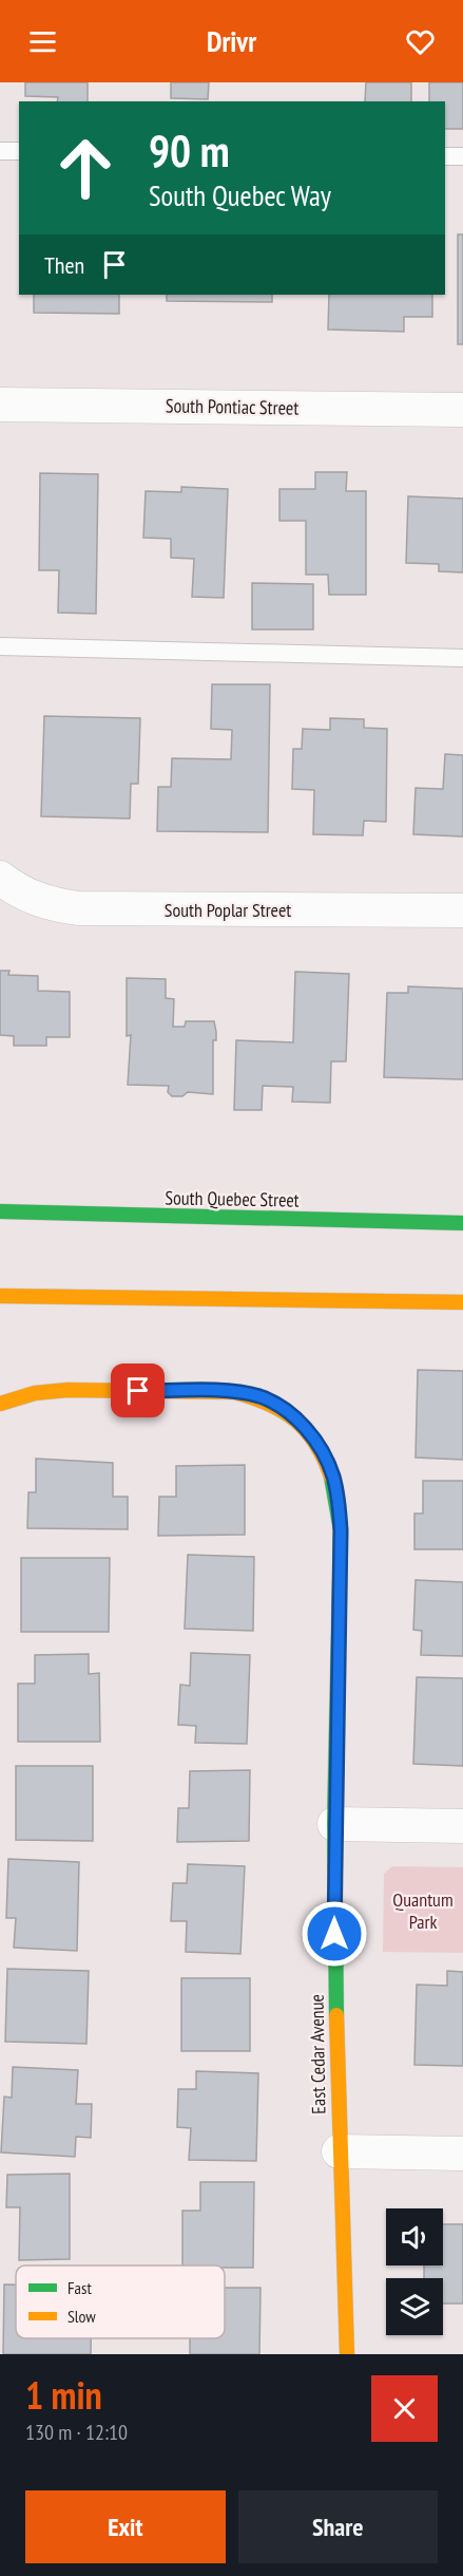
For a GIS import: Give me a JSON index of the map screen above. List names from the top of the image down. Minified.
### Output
{"streets":{"street":["South Pontiac Street","South Poplar Street","South Quebec Street","East Cedar Avenue"]},"parks":["Quantum Park"],"legend":["Fast","Slow"],"page":{"header":"Drivr","turn":["90 m","South Quebec Way"],"then":"Then","heading":["1 min","130 m · 12:10"],"buttons":["Exit","Share"]}}
